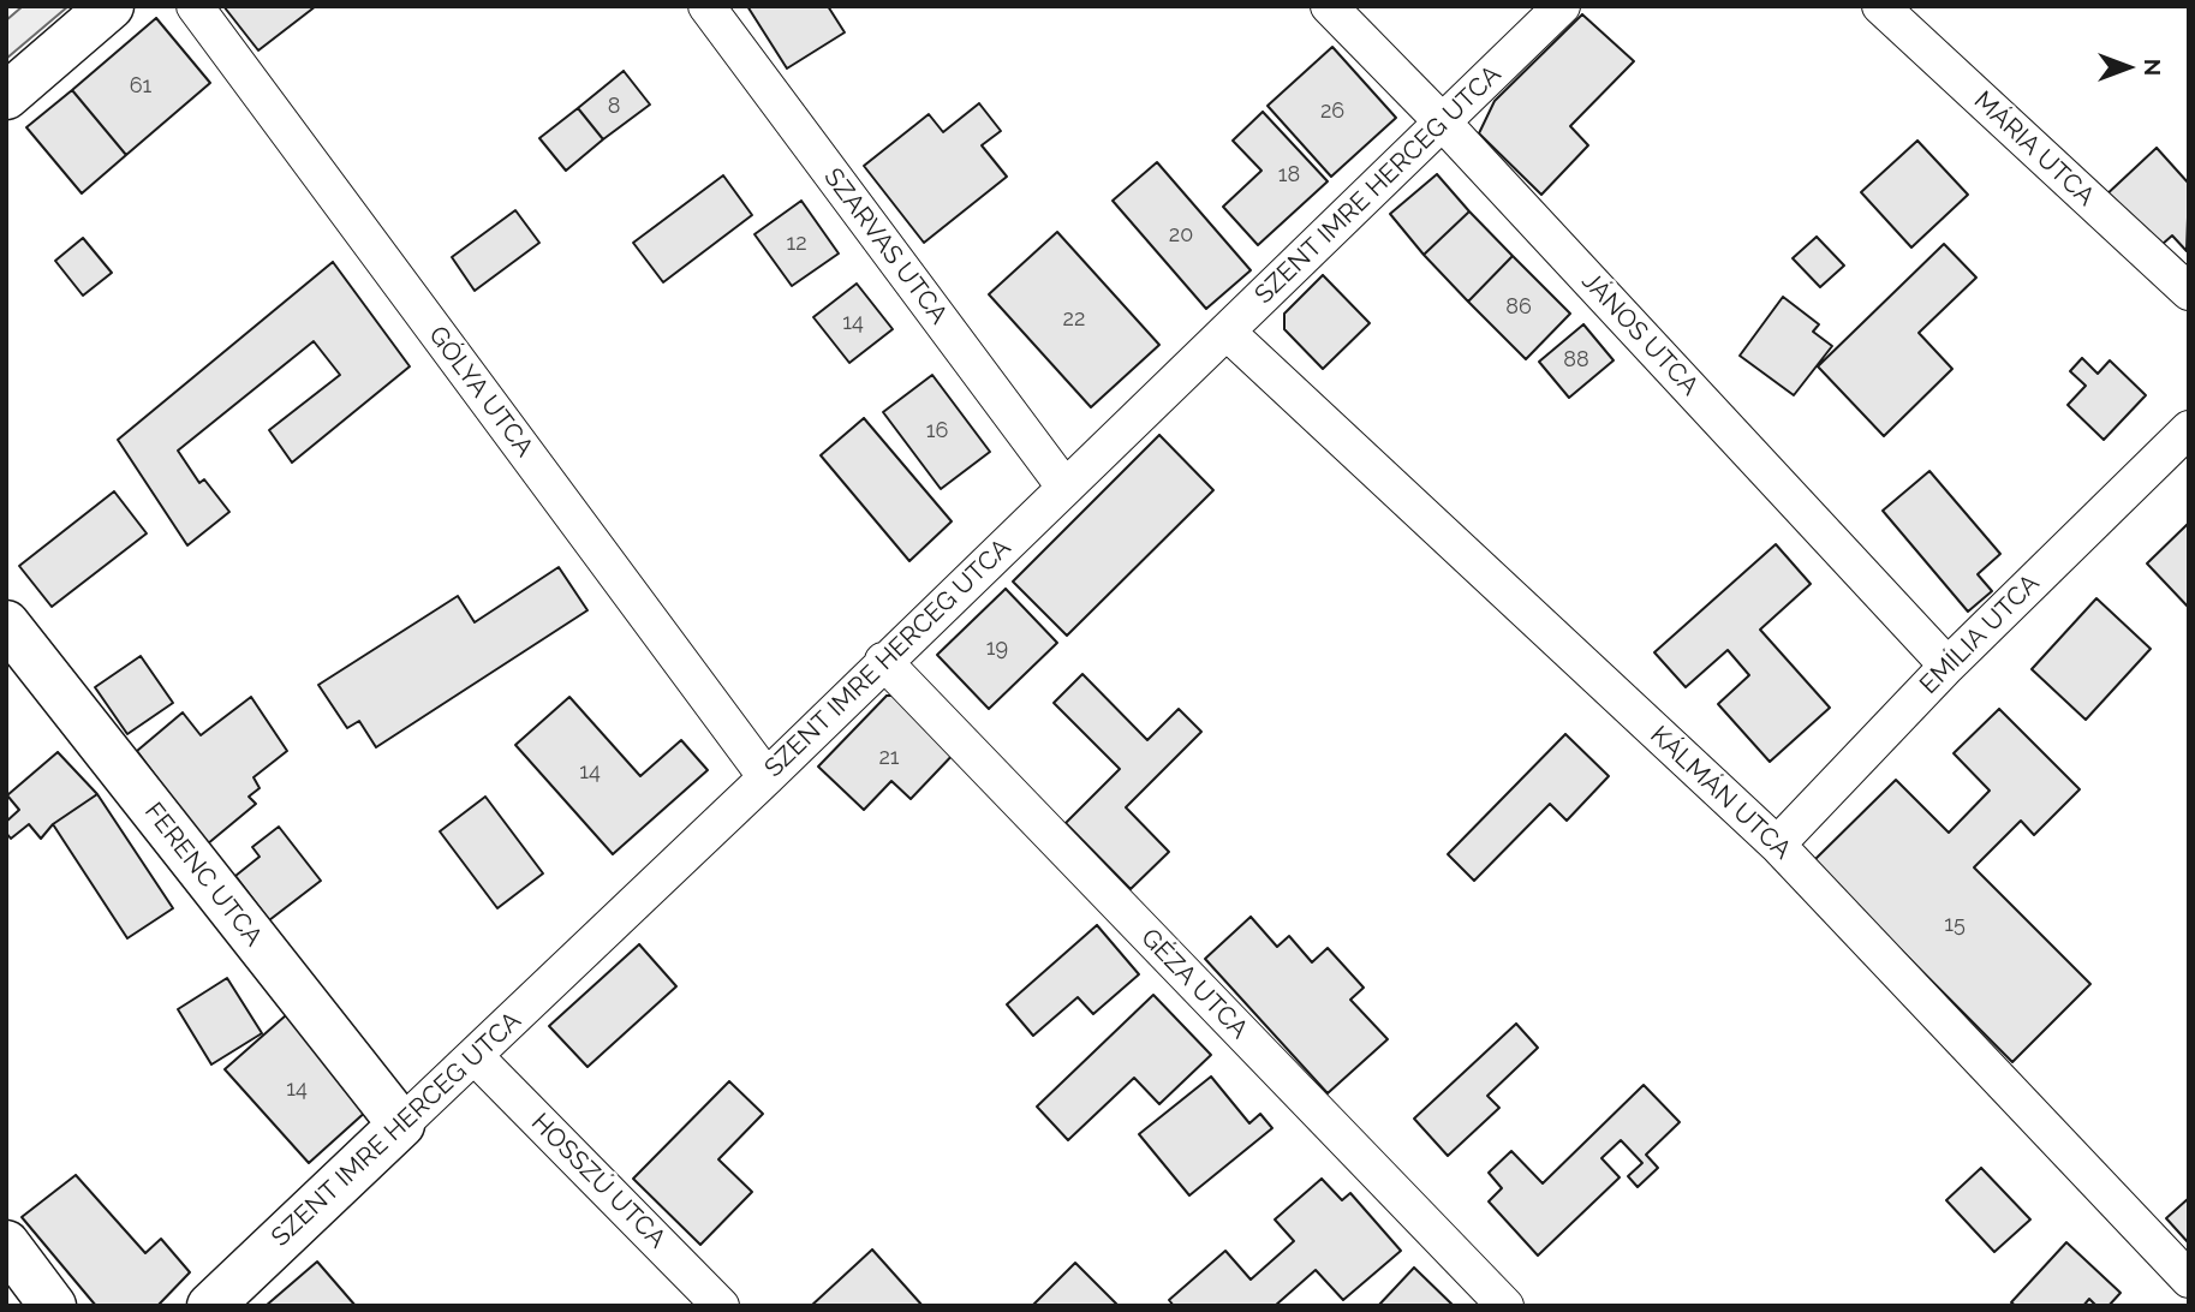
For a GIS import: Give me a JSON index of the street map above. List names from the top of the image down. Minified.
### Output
{"streets":{"street":["MÁRIA UTCA","SZENT IMRE HERCEG UTCA","SZARVAS UTCA","JÁNOS UTCA","GÓLYA UTCA","EMÍLIA UTCA","KÁLMÁN UTCA","FERENC UTCA","GÉZA UTCA","HOSSZÚ UTCA"]},"crossings":[["SZENT IMRE HERCEG UTCA","SZARVAS UTCA"],["SZENT IMRE HERCEG UTCA","JÁNOS UTCA"],["SZENT IMRE HERCEG UTCA","GÓLYA UTCA"],["SZENT IMRE HERCEG UTCA","KÁLMÁN UTCA"],["SZENT IMRE HERCEG UTCA","FERENC UTCA"],["SZENT IMRE HERCEG UTCA","GÉZA UTCA"],["SZENT IMRE HERCEG UTCA","HOSSZÚ UTCA"],["JÁNOS UTCA","EMÍLIA UTCA"],["EMÍLIA UTCA","KÁLMÁN UTCA"]],"house_numbers":["61","8","26","18","20","12","86","22","14","88","16","19","21","14","15","14"],"north":"right"}
